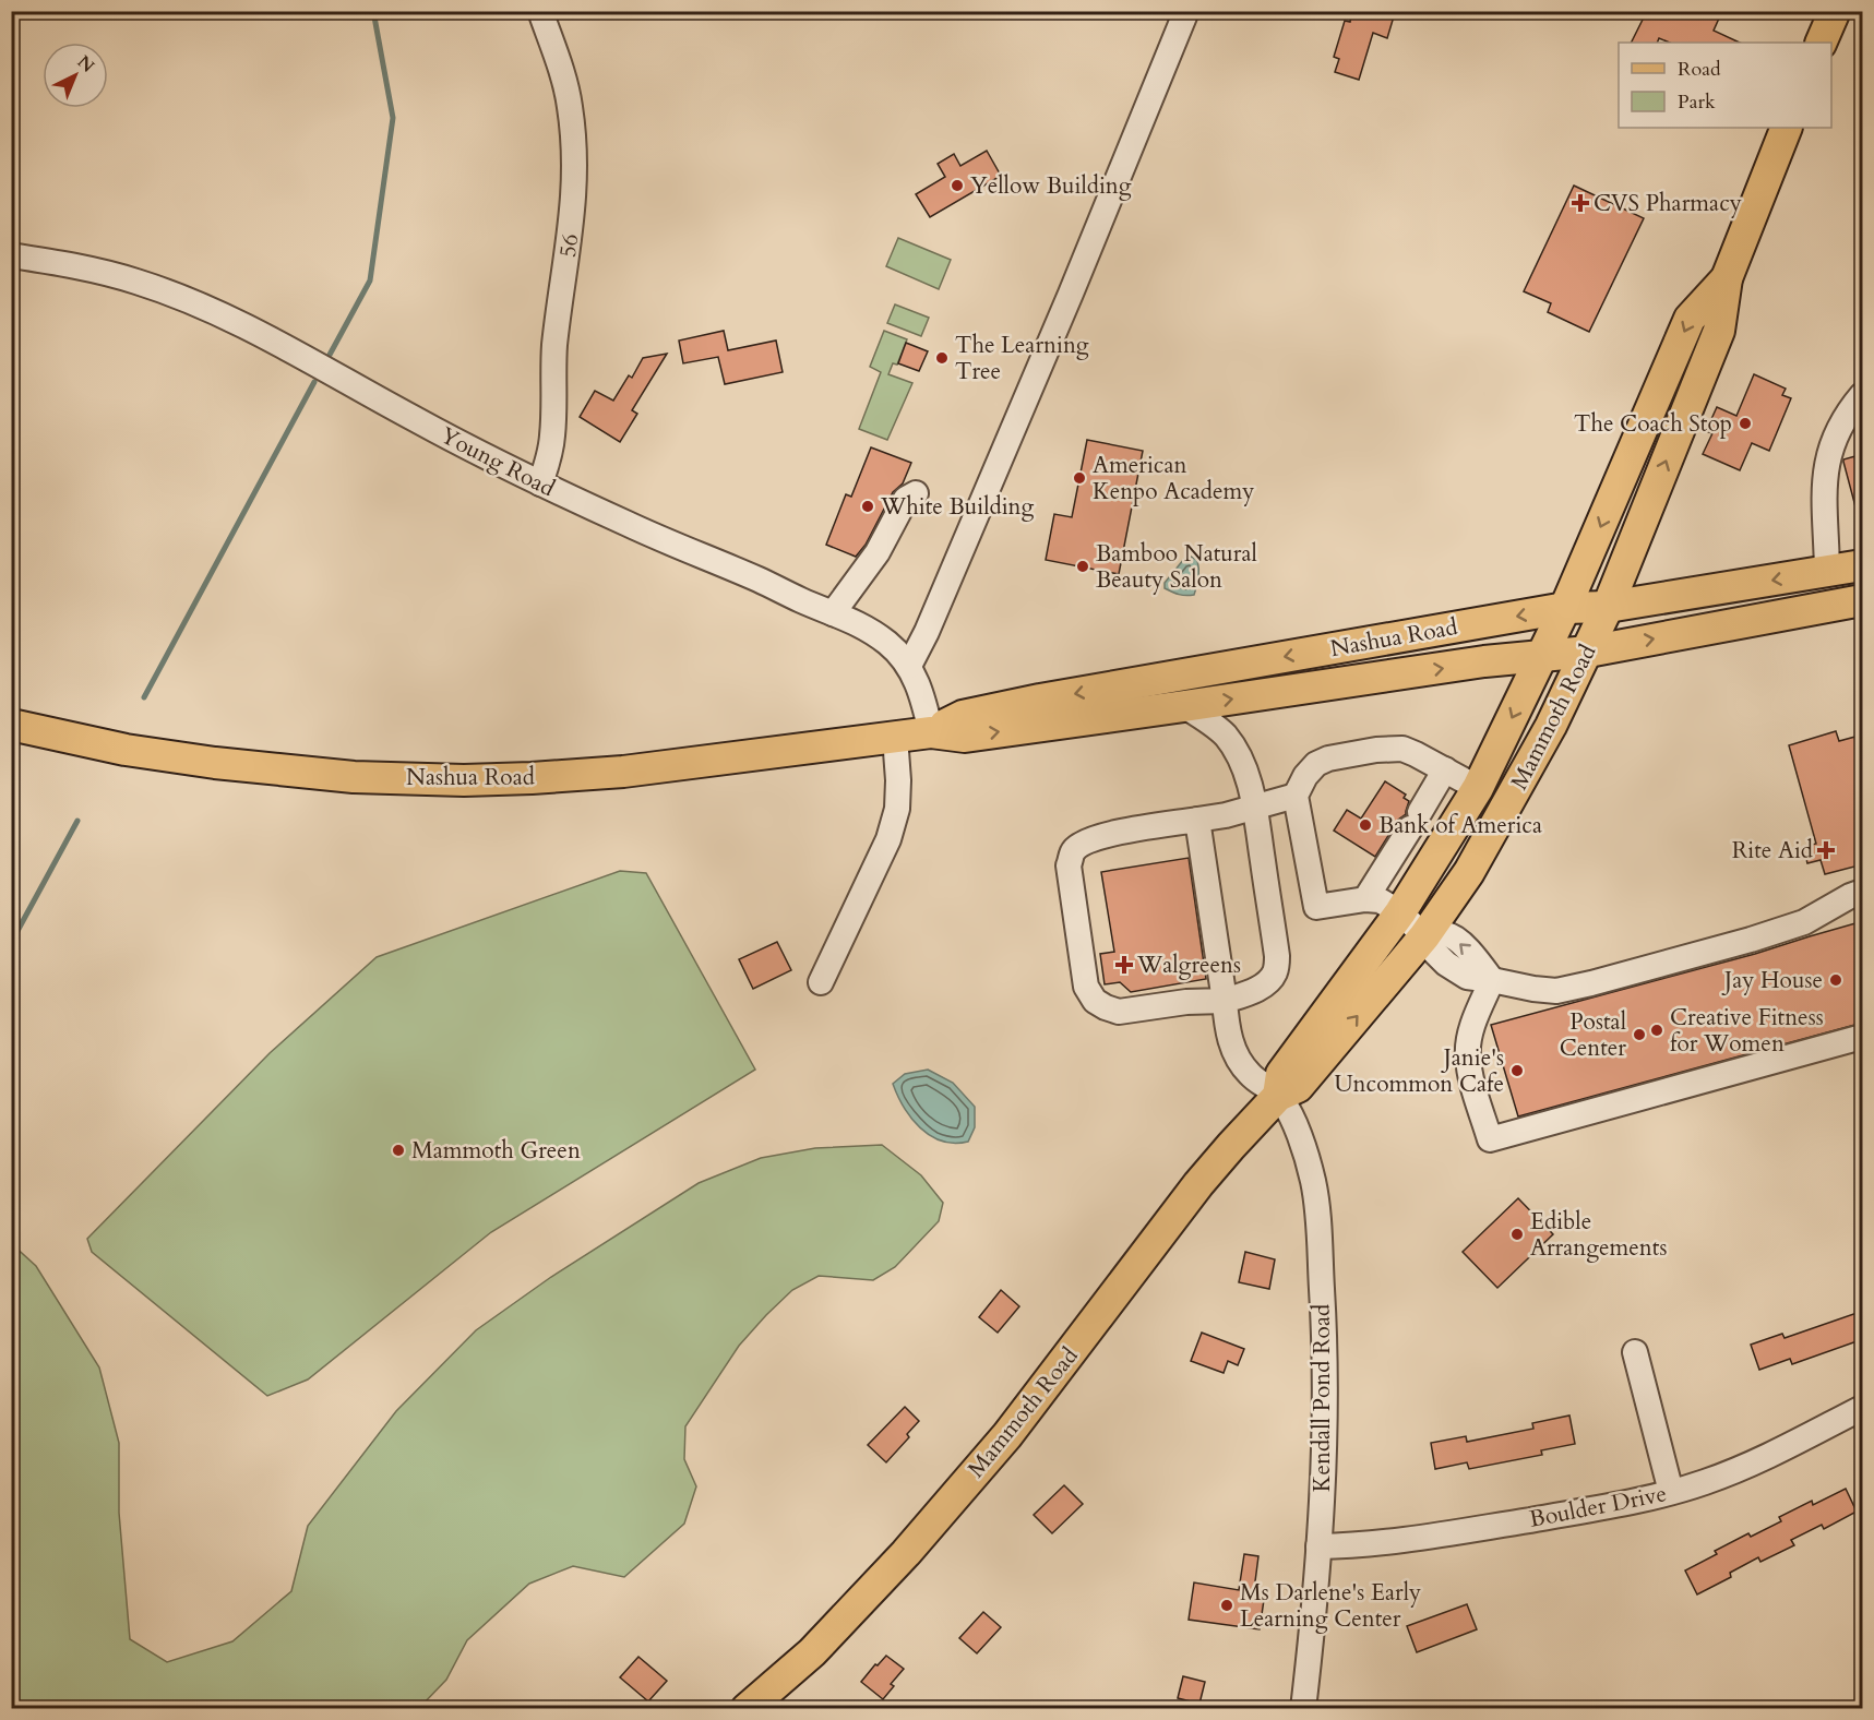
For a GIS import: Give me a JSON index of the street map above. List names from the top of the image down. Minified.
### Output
{"streets":{"main road":["Nashua Road","Mammoth Road"],"street":["56","Young Road","Kendall Pond Road","Boulder Drive"]},"crossings":[["56","Young Road"],["Young Road","Nashua Road"],["Nashua Road","Mammoth Road"],["Mammoth Road","Kendall Pond Road"],["Kendall Pond Road","Boulder Drive"]],"places":{"other":["Yellow Building","The Learning Tree","The Coach Stop","American Kenpo Academy","White Building","Bamboo Natural Beauty Salon","Bank of America","Jay House","Creative Fitness for Women","Postal Center","Janie's Uncommon Cafe","Mammoth Green","Edible Arrangements","Ms Darlene's Early Learning Center"],"health":["CVS Pharmacy","Rite Aid","Walgreens"]},"legend":["Road","Park"],"north":"top right"}
